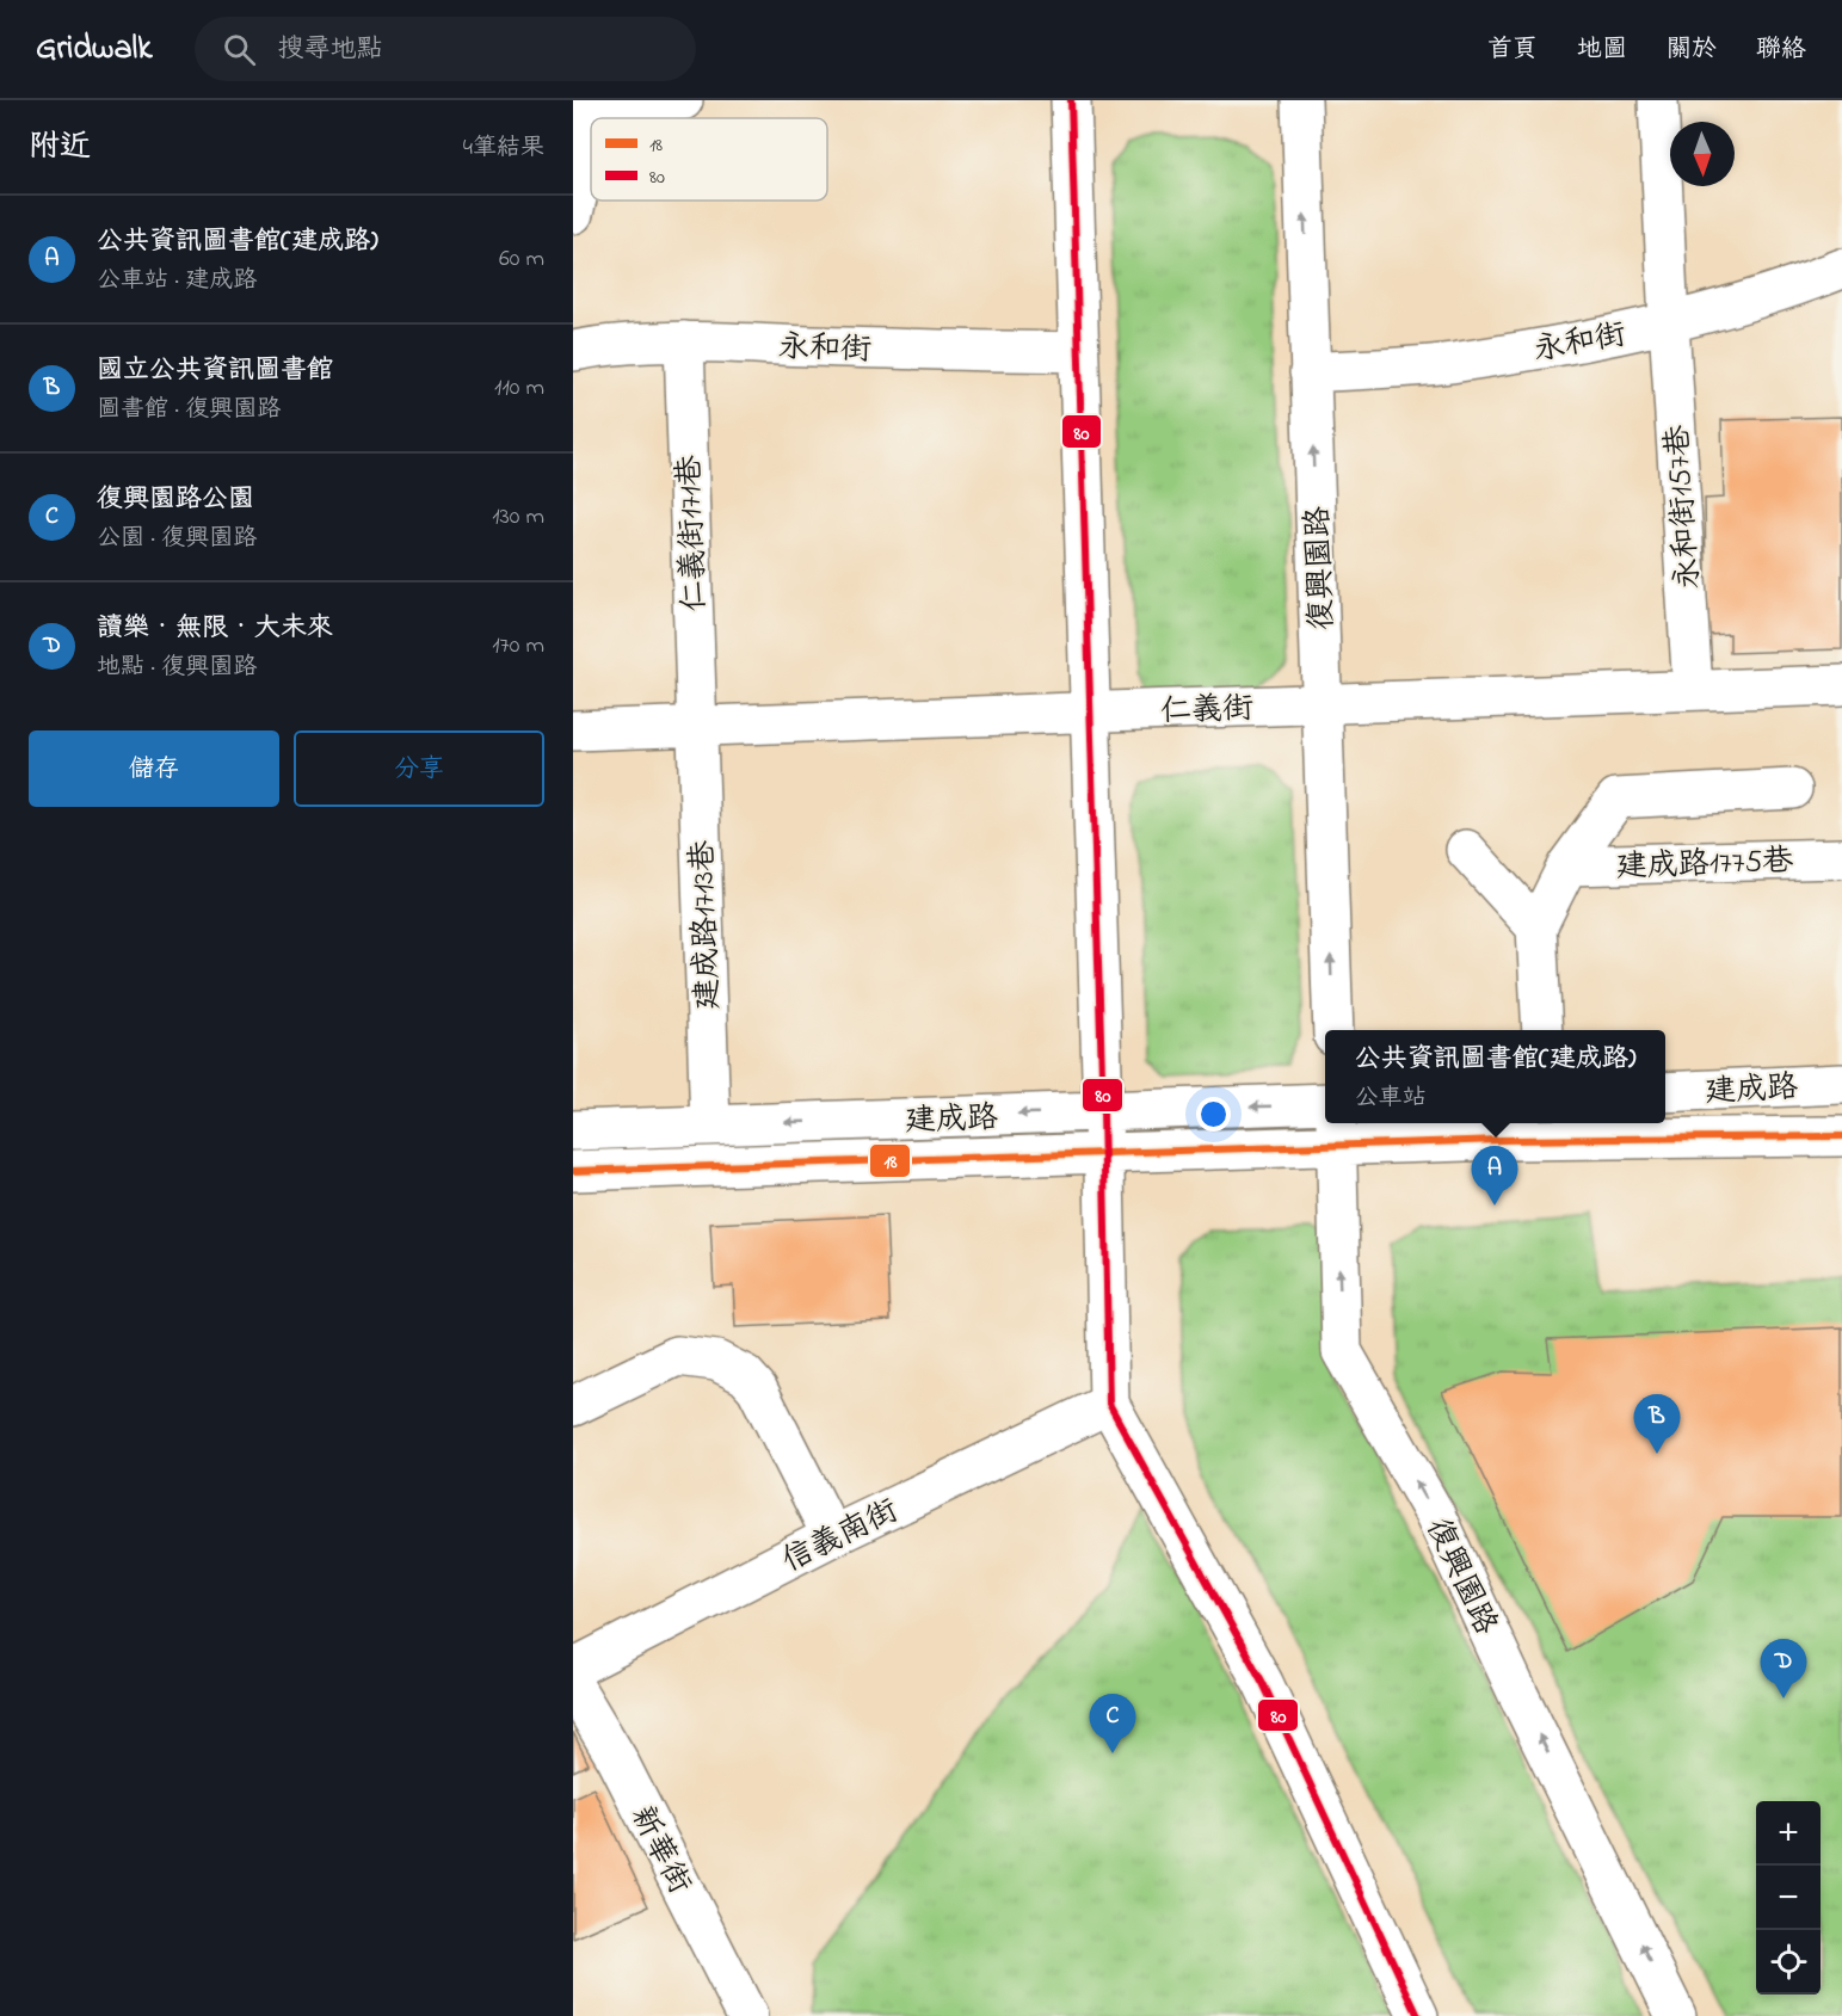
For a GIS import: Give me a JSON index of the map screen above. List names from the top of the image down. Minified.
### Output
{"streets":{"street":["永和街","永和街157巷","仁義街171巷","復興園路","仁義街","建成路1775巷","建成路1713巷","建成路","信義南街","新華街"]},"crossings":[["永和街","永和街157巷"],["永和街","仁義街171巷"],["永和街","復興園路"],["永和街157巷","仁義街"],["仁義街171巷","仁義街"],["仁義街171巷","建成路1713巷"],["復興園路","仁義街"],["復興園路","建成路"],["仁義街","建成路1713巷"],["建成路1713巷","建成路"]],"lines":["transit line 80","transit line 18"],"legend":["18","80"],"north":"bottom","page":{"header":"Gridwalk","search":"搜尋地點","nav":["首頁","地圖","關於","聯絡"],"heading":["附近","4筆結果"],"list":[{"mark":"A","name":"公共資訊圖書館(建成路)","note":"公車站 · 建成路","value":"60 m"},{"mark":"B","name":"國立公共資訊圖書館","note":"圖書館 · 復興園路","value":"110 m"},{"mark":"C","name":"復興園路公園","note":"公園 · 復興園路","value":"130 m"},{"mark":"D","name":"讀樂‧無限‧大未來","note":"地點 · 復興園路","value":"170 m"}],"buttons":["儲存","分享"],"popup":["公共資訊圖書館(建成路)","公車站"],"pins":["A","B","D","C"],"map_buttons":["+","−"]}}
